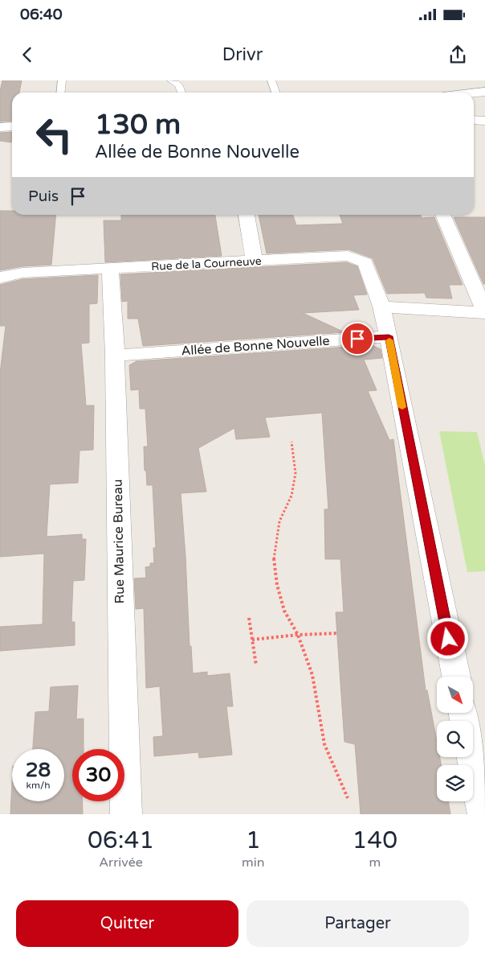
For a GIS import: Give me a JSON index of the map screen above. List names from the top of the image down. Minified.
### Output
{"streets":{"street":["Rue de la Courneuve","Allée de Bonne Nouvelle","Rue Maurice Bureau"]},"crossings":[["Rue de la Courneuve","Rue Maurice Bureau"],["Allée de Bonne Nouvelle","Rue Maurice Bureau"]],"north":"bottom right","page":{"status":"06:40","header":"Drivr","turn":["130 m","Allée de Bonne Nouvelle"],"then":"Puis","speed":"28 km/h","limit":"30","eta":["06:41","Arrivée","1","min","140","m"],"buttons":["Quitter","Partager"]}}
